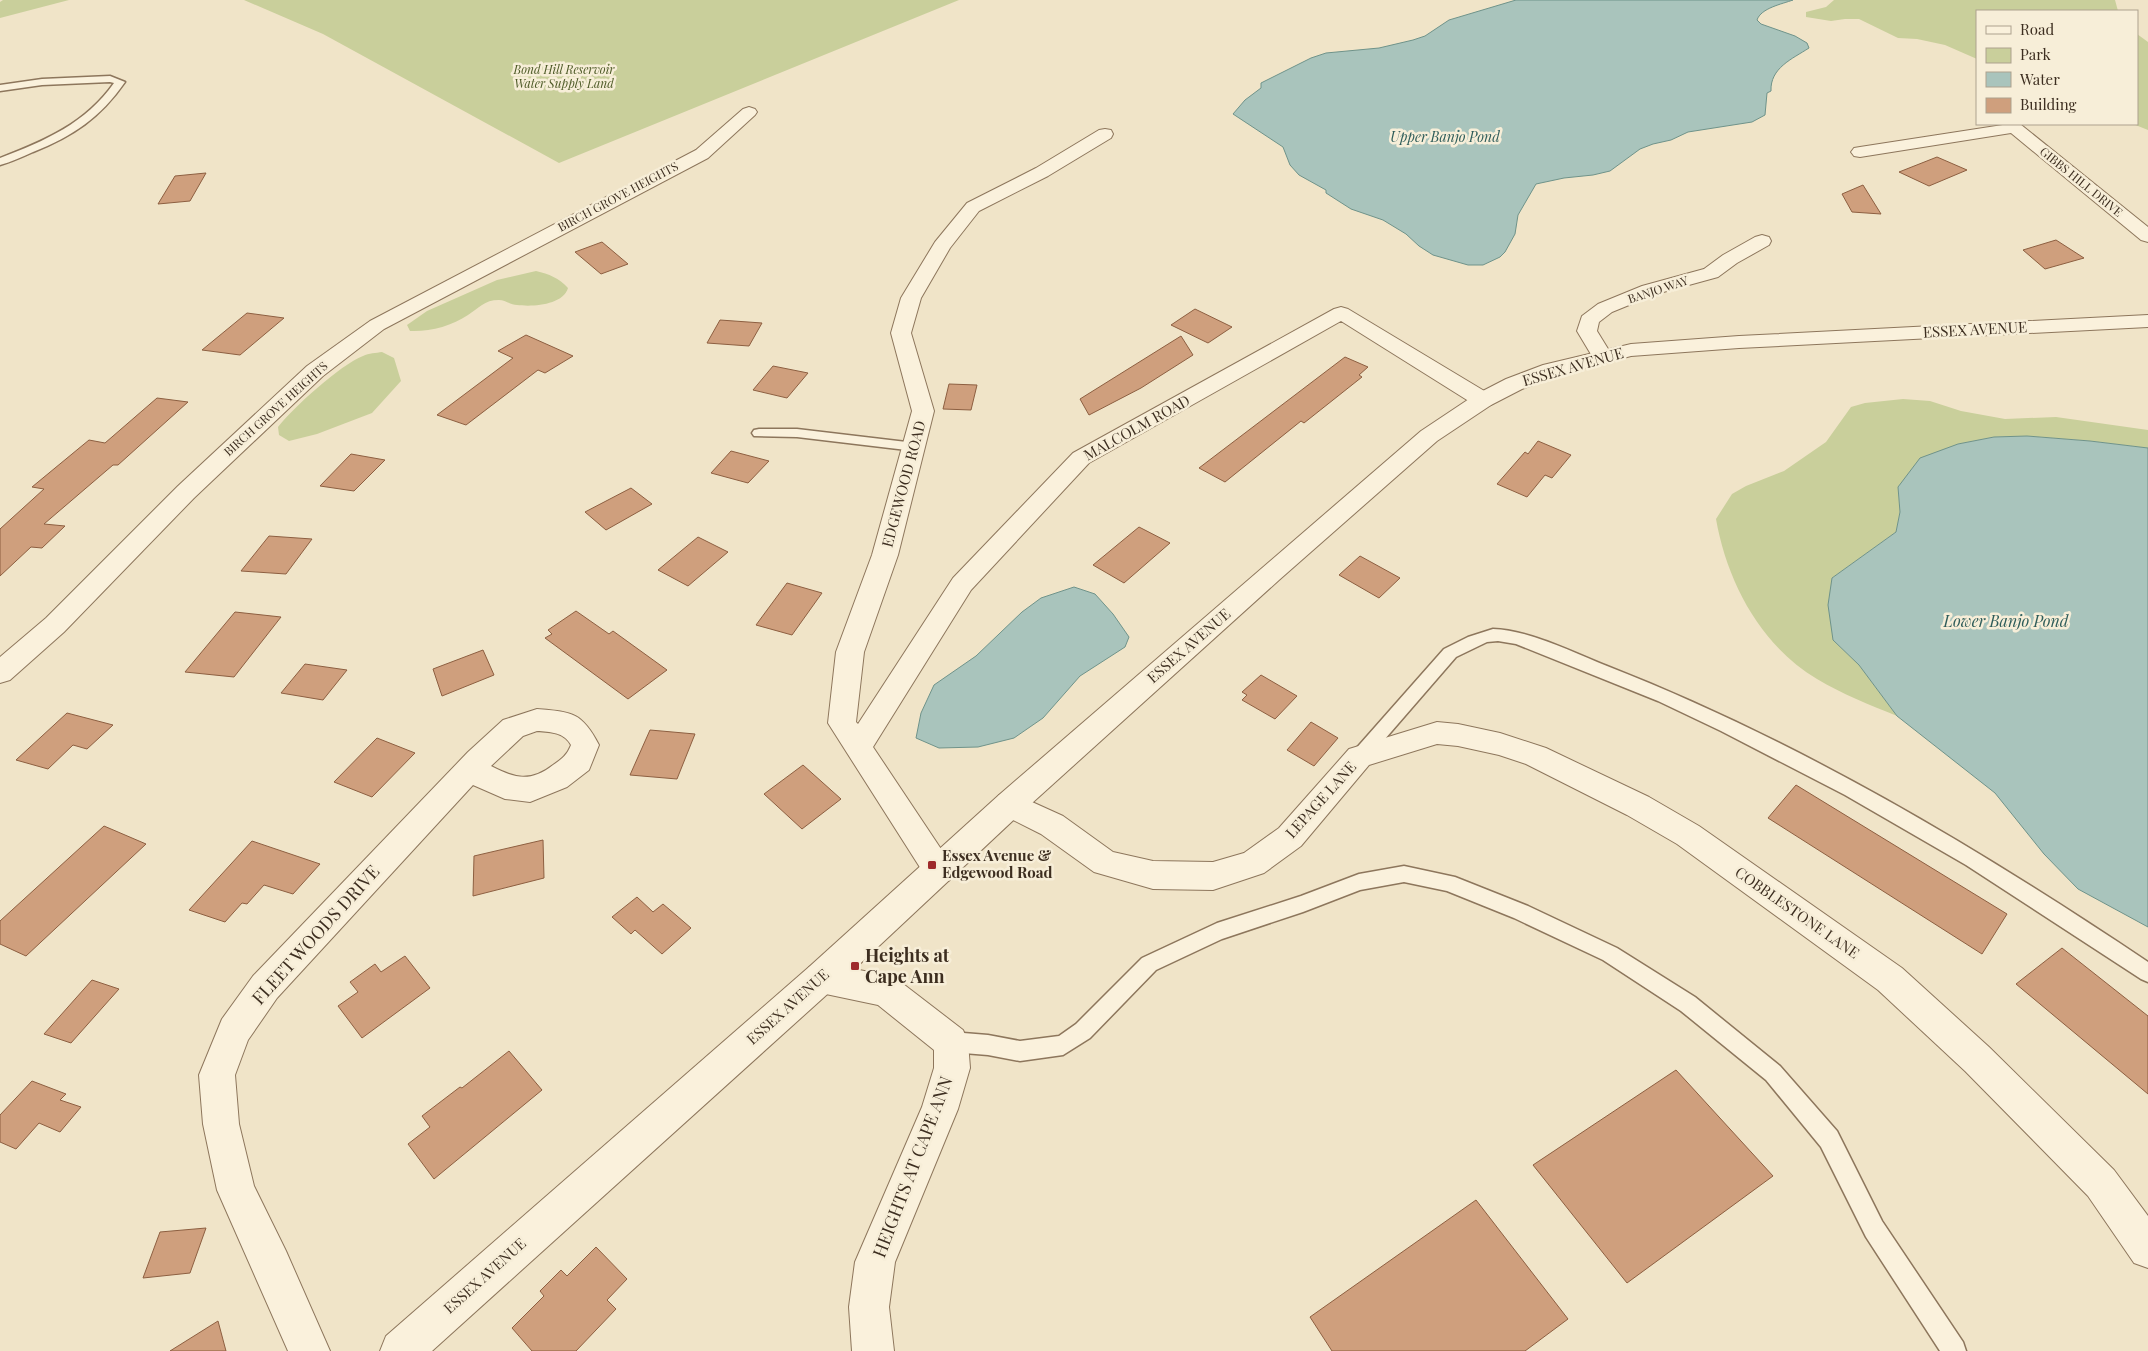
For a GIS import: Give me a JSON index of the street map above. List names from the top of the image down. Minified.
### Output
{"streets":{"street":["GIBBS HILL DRIVE","BIRCH GROVE HEIGHTS","BANJO WAY","ESSEX AVENUE","MALCOLM ROAD","EDGEWOOD ROAD","LEPAGE LANE","COBBLESTONE LANE","FLEET WOODS DRIVE","HEIGHTS AT CAPE ANN"]},"crossings":[["BANJO WAY","ESSEX AVENUE"],["ESSEX AVENUE","MALCOLM ROAD"],["ESSEX AVENUE","EDGEWOOD ROAD"],["ESSEX AVENUE","LEPAGE LANE"],["MALCOLM ROAD","EDGEWOOD ROAD"],["LEPAGE LANE","COBBLESTONE LANE"]],"water":["Upper Banjo Pond","Lower Banjo Pond"],"parks":["Bond Hill Reservoir Water Supply Land"],"places":{"transit":["Essex Avenue & Edgewood Road","Heights at Cape Ann"]},"legend":["Road","Park","Water","Building"]}
